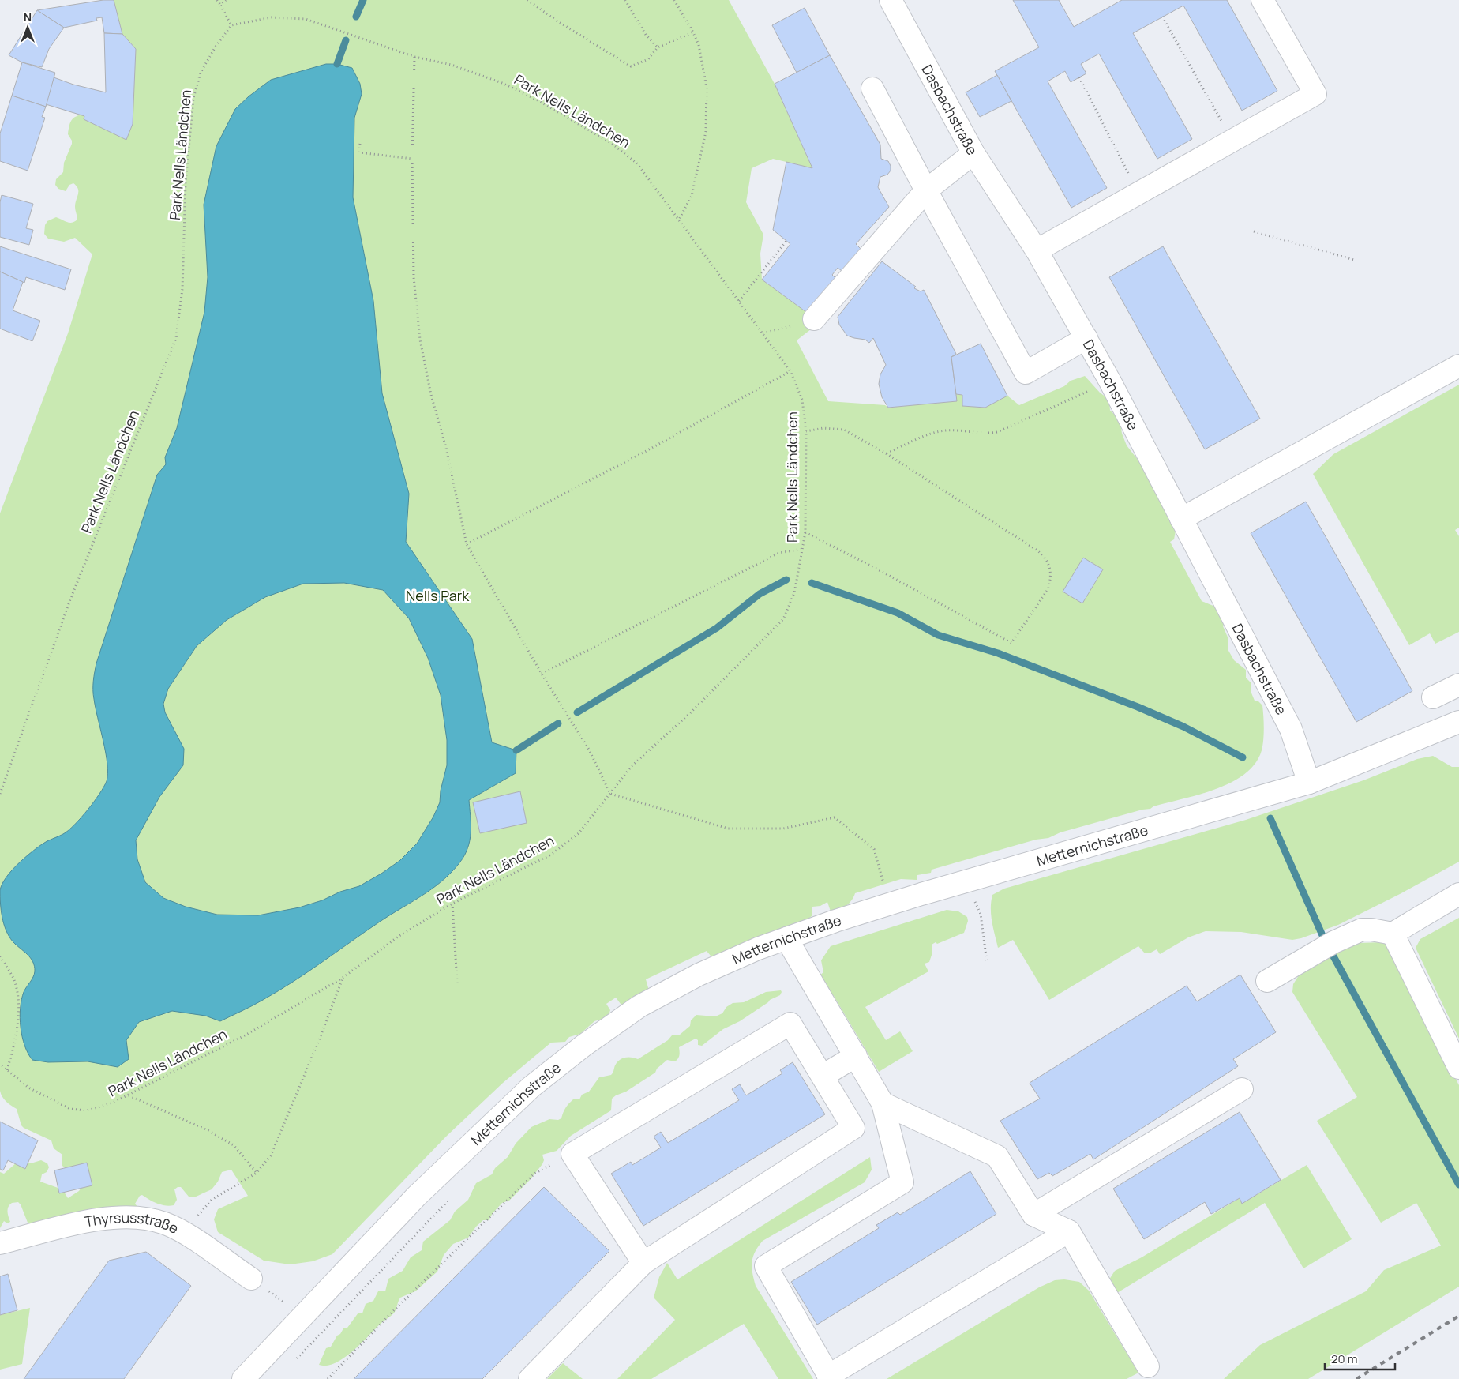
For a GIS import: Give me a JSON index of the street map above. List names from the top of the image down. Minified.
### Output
{"streets":{"street":["Dasbachstraße","Metternichstraße","Thyrsusstraße"],"path":["Park Nells Ländchen"]},"crossings":[["Dasbachstraße","Metternichstraße"]],"parks":["Nells Park"],"scale_bar":"20 m","north":"top"}
